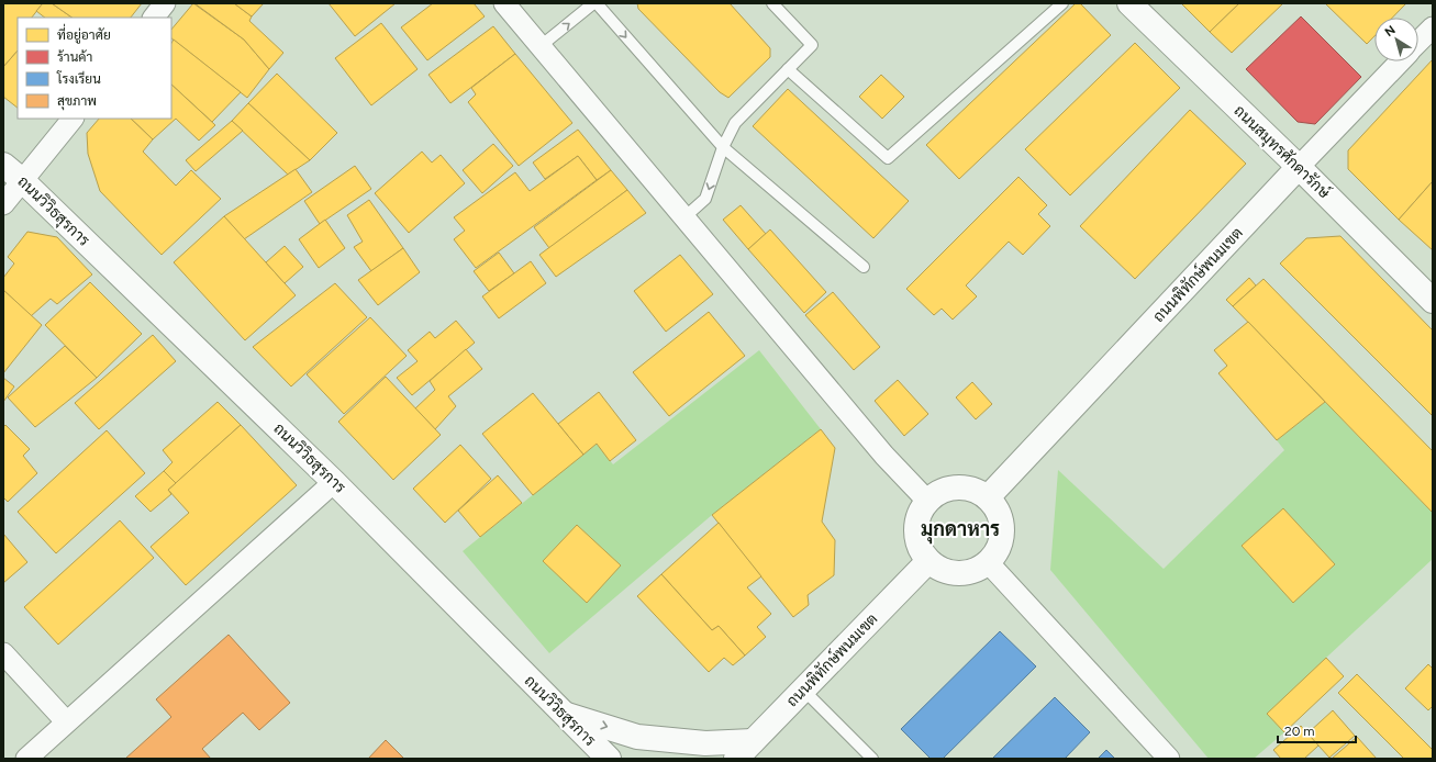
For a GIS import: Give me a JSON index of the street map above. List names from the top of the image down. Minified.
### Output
{"streets":{"main road":["ถนนสมุทรศักดารักษ์","ถนนวิวิธสุรการ","ถนนพิทักษ์พนมเขต"]},"crossings":[["ถนนสมุทรศักดารักษ์","ถนนพิทักษ์พนมเขต"]],"districts":["มุกดาหาร"],"legend":["ที่อยู่อาศัย","ร้านค้า","โรงเรียน","สุขภาพ"],"scale_bar":"20 m","north":"top left"}
